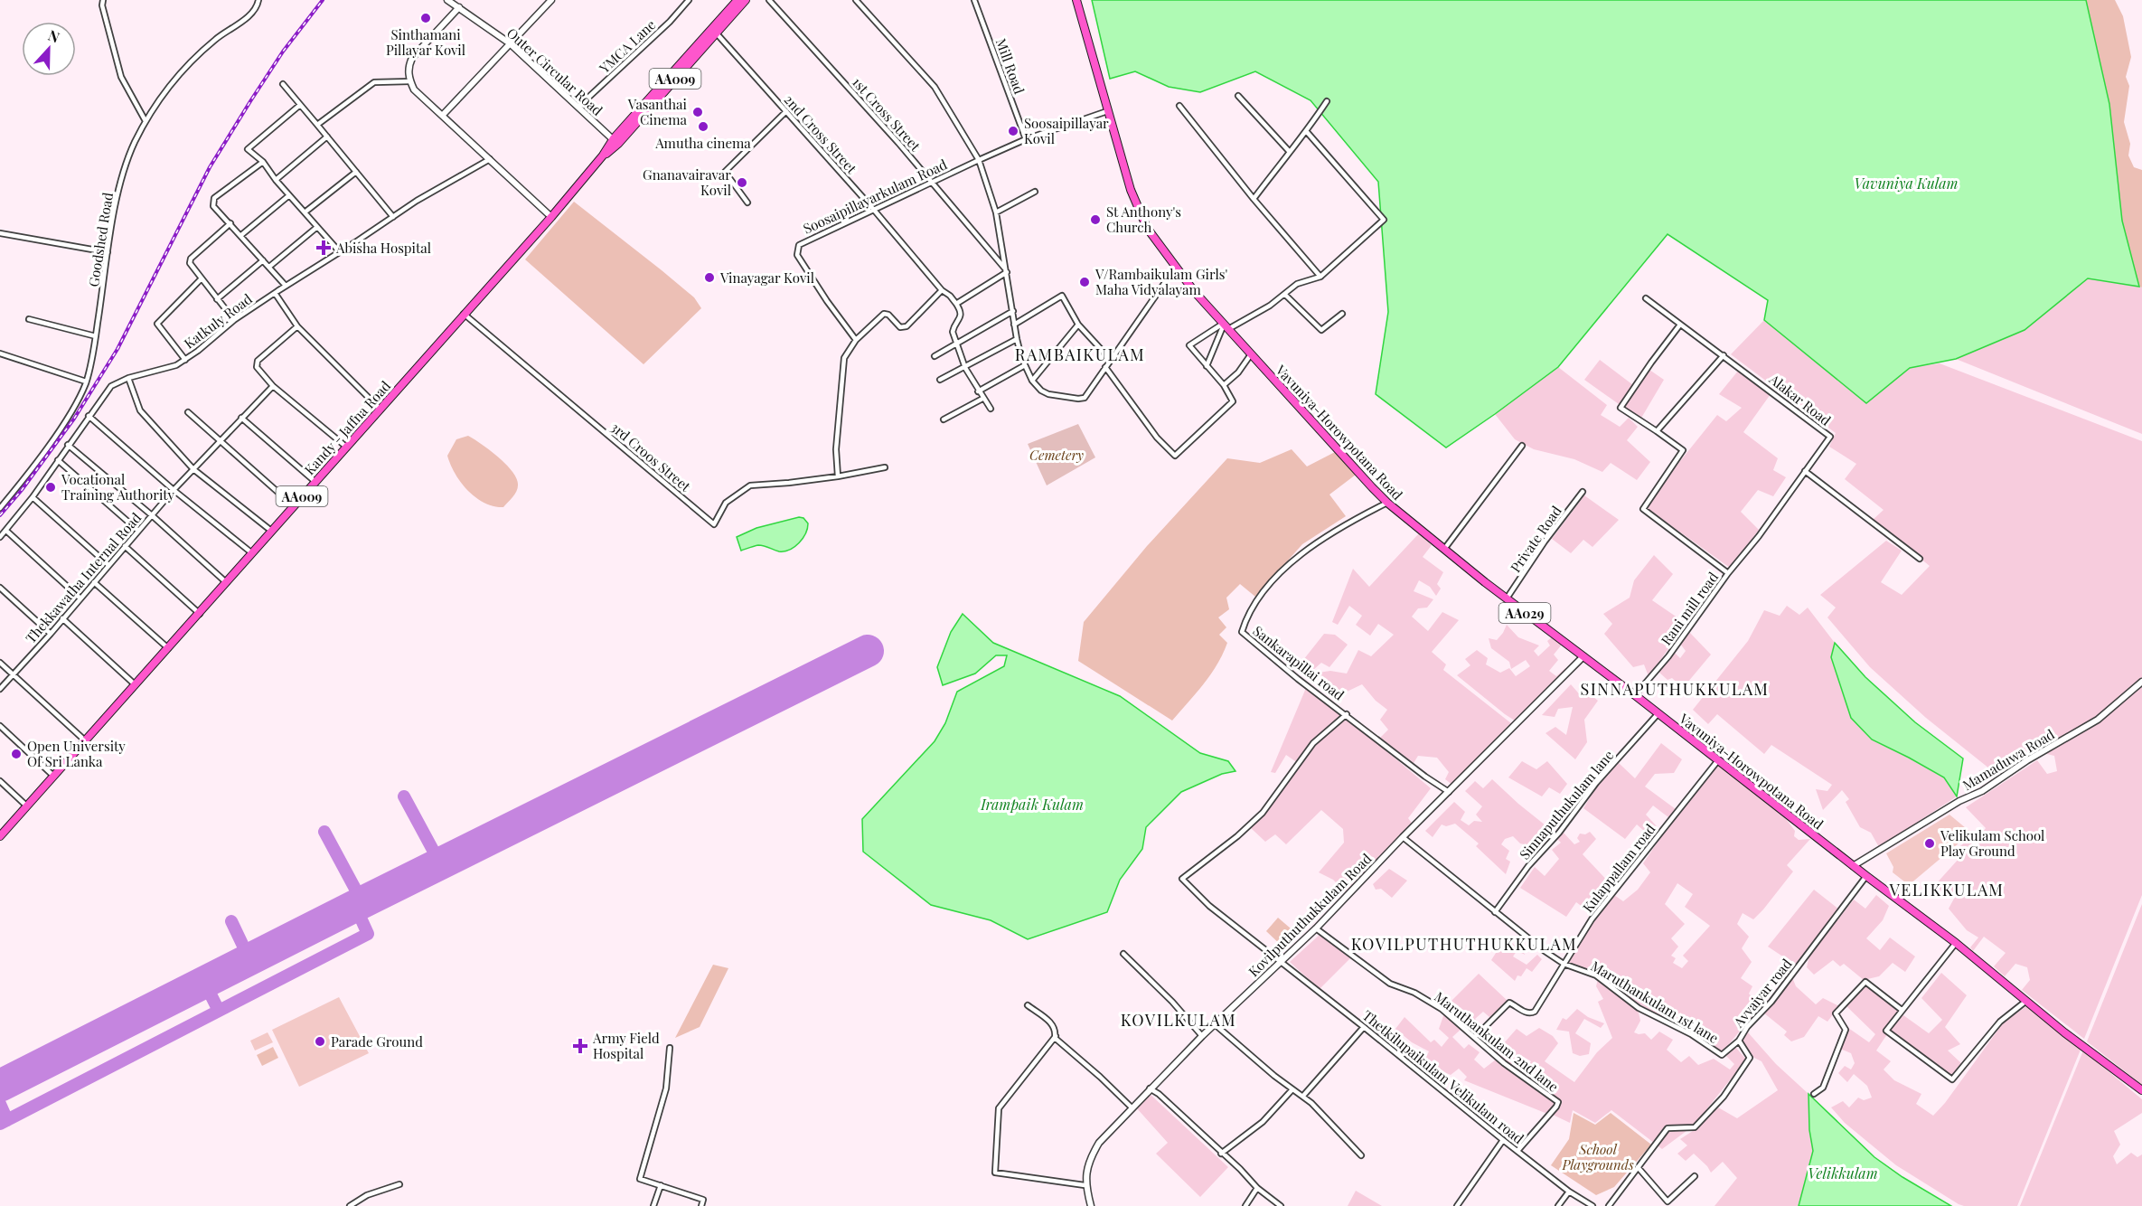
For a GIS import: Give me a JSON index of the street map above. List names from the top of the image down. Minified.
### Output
{"streets":{"highway":["AA009","Kandy - Jaffna Road","Vavuniya-Horowpotana Road","AA029"],"street":["YMCA Lane","Mill Road","Outer Circular Road","1st Cross Street","2nd Cross Street","Soosaipillayarkulam Road","Goodshed Road","Katkuly Road","Alakar Road","3rd Croos Street","Private Road","Thekkawatha Internal Road","Rani mill road","Sankarapillai road","Mamaduwa Road","Sinnaputhukulam lane","Kulappallam road","Kovilputhuthukkulam Road","Avvaiyar road","Maruthankulam 1st lane","Maruthankulam 2nd lane","Thetkilupaikulam Velikulam road"]},"crossings":[["YMCA Lane","Outer Circular Road"],["Mill Road","Soosaipillayarkulam Road"],["Outer Circular Road","Kandy - Jaffna Road"],["1st Cross Street","Soosaipillayarkulam Road"],["2nd Cross Street","Soosaipillayarkulam Road"],["2nd Cross Street","Kandy - Jaffna Road"],["Soosaipillayarkulam Road","Vavuniya-Horowpotana Road"],["Alakar Road","Rani mill road"],["Kandy - Jaffna Road","3rd Croos Street"],["Vavuniya-Horowpotana Road","Private Road"],["Vavuniya-Horowpotana Road","Rani mill road"],["Vavuniya-Horowpotana Road","Sankarapillai road"],["Vavuniya-Horowpotana Road","Mamaduwa Road"],["Vavuniya-Horowpotana Road","Sinnaputhukulam lane"],["Vavuniya-Horowpotana Road","Kulappallam road"],["Vavuniya-Horowpotana Road","Kovilputhuthukkulam Road"],["Vavuniya-Horowpotana Road","Avvaiyar road"],["Sankarapillai road","Kovilputhuthukkulam Road"],["Sankarapillai road","Thetkilupaikulam Velikulam road"],["Sinnaputhukulam lane","Maruthankulam 1st lane"],["Kulappallam road","Maruthankulam 1st lane"],["Kulappallam road","Maruthankulam 2nd lane"],["Kovilputhuthukkulam Road","Maruthankulam 1st lane"],["Kovilputhuthukkulam Road","Maruthankulam 2nd lane"],["Kovilputhuthukkulam Road","Thetkilupaikulam Velikulam road"],["Avvaiyar road","Maruthankulam 1st lane"],["Maruthankulam 2nd lane","Thetkilupaikulam Velikulam road"]],"districts":["RAMBAIKULAM","SINNAPUTHUKKULAM","VELIKKULAM","KOVILPUTHUTHUKKULAM","KOVILKULAM"],"water":["Vavuniya Kulam","Irampaik Kulam","Velikkulam"],"parks":["Cemetery","School Playgrounds"],"places":{"other":["Sinthamani Pillayar Kovil","Vasanthai Cinema","Amutha cinema","Soosaipillayar Kovil","Gnanavairavar Kovil","St Anthony's Church","Vinayagar Kovil","V/Rambaikulam Girls' Maha Vidyalayam","Vocational Training Authority","Open University Of Sri Lanka","Velikulam School Play Ground","Parade Ground"],"health":["Abisha Hospital","Army Field Hospital"]},"north":"top"}
